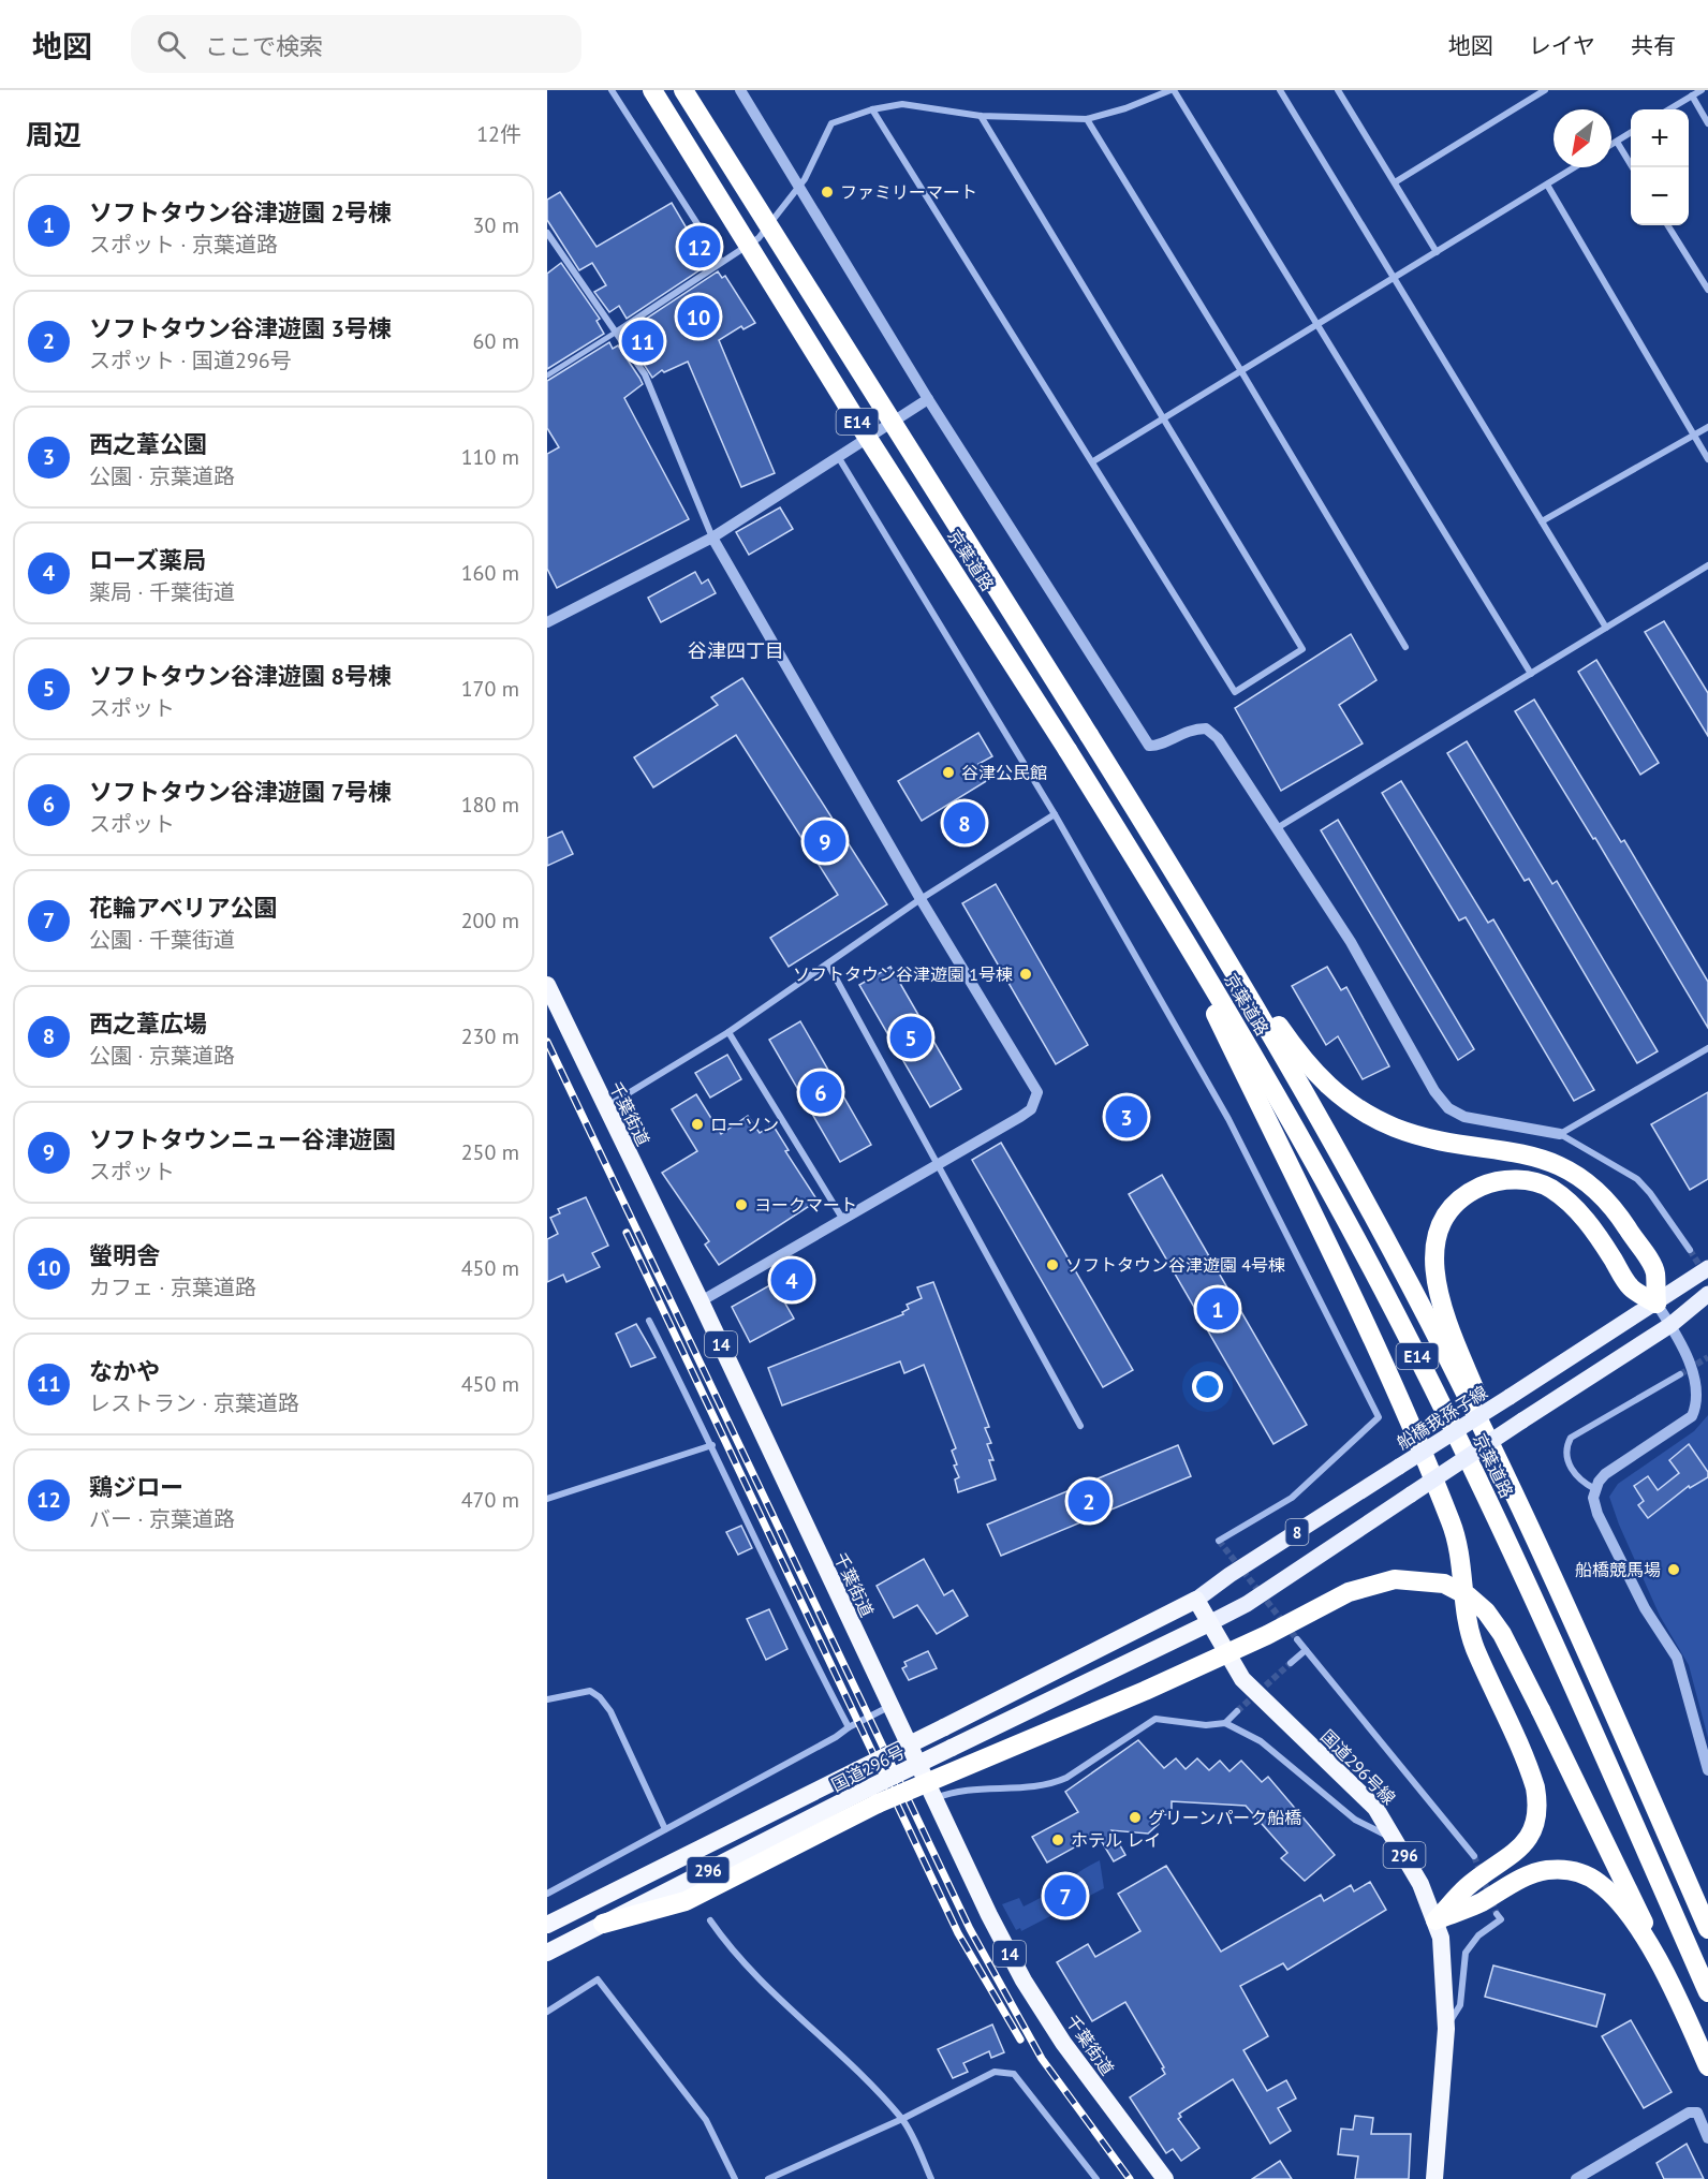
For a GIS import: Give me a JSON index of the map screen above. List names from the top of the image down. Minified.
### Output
{"streets":{"highway":["E14","京葉道路","千葉街道","14","国道296号線","国道296号","296"],"main road":["船橋我孫子線","8"]},"crossings":[["船橋我孫子線","国道296号線"],["船橋我孫子線","国道296号"],["8","国道296号線"],["8","国道296号"],["国道296号線","国道296号"]],"districts":["谷津四丁目"],"places":["ファミリーマート","谷津公民館","ソフトタウン谷津遊園 1号棟","ローソン","ヨークマート","ソフトタウン谷津遊園 4号棟","船橋競馬場","グリーンパーク船橋","ホテル レイ"],"north":"bottom left","page":{"header":"地図","search":"ここで検索","nav":["地図","レイヤ","共有"],"heading":["周辺","12件"],"map_buttons":["+","−"],"list":[{"mark":"1","name":"ソフトタウン谷津遊園 2号棟","note":"スポット · 京葉道路","value":"30 m"},{"mark":"2","name":"ソフトタウン谷津遊園 3号棟","note":"スポット · 国道296号","value":"60 m"},{"mark":"3","name":"西之葦公園","note":"公園 · 京葉道路","value":"110 m"},{"mark":"4","name":"ローズ薬局","note":"薬局 · 千葉街道","value":"160 m"},{"mark":"5","name":"ソフトタウン谷津遊園 8号棟","note":"スポット","value":"170 m"},{"mark":"6","name":"ソフトタウン谷津遊園 7号棟","note":"スポット","value":"180 m"},{"mark":"7","name":"花輪アベリア公園","note":"公園 · 千葉街道","value":"200 m"},{"mark":"8","name":"西之葦広場","note":"公園 · 京葉道路","value":"230 m"},{"mark":"9","name":"ソフトタウンニュー谷津遊園","note":"スポット","value":"250 m"},{"mark":"10","name":"螢明舎","note":"カフェ · 京葉道路","value":"450 m"},{"mark":"11","name":"なかや","note":"レストラン · 京葉道路","value":"450 m"},{"mark":"12","name":"鶏ジロー","note":"バー · 京葉道路","value":"470 m"}],"pins":["12","10","11","8","9","5","6","3","4","1","2","7"]}}
